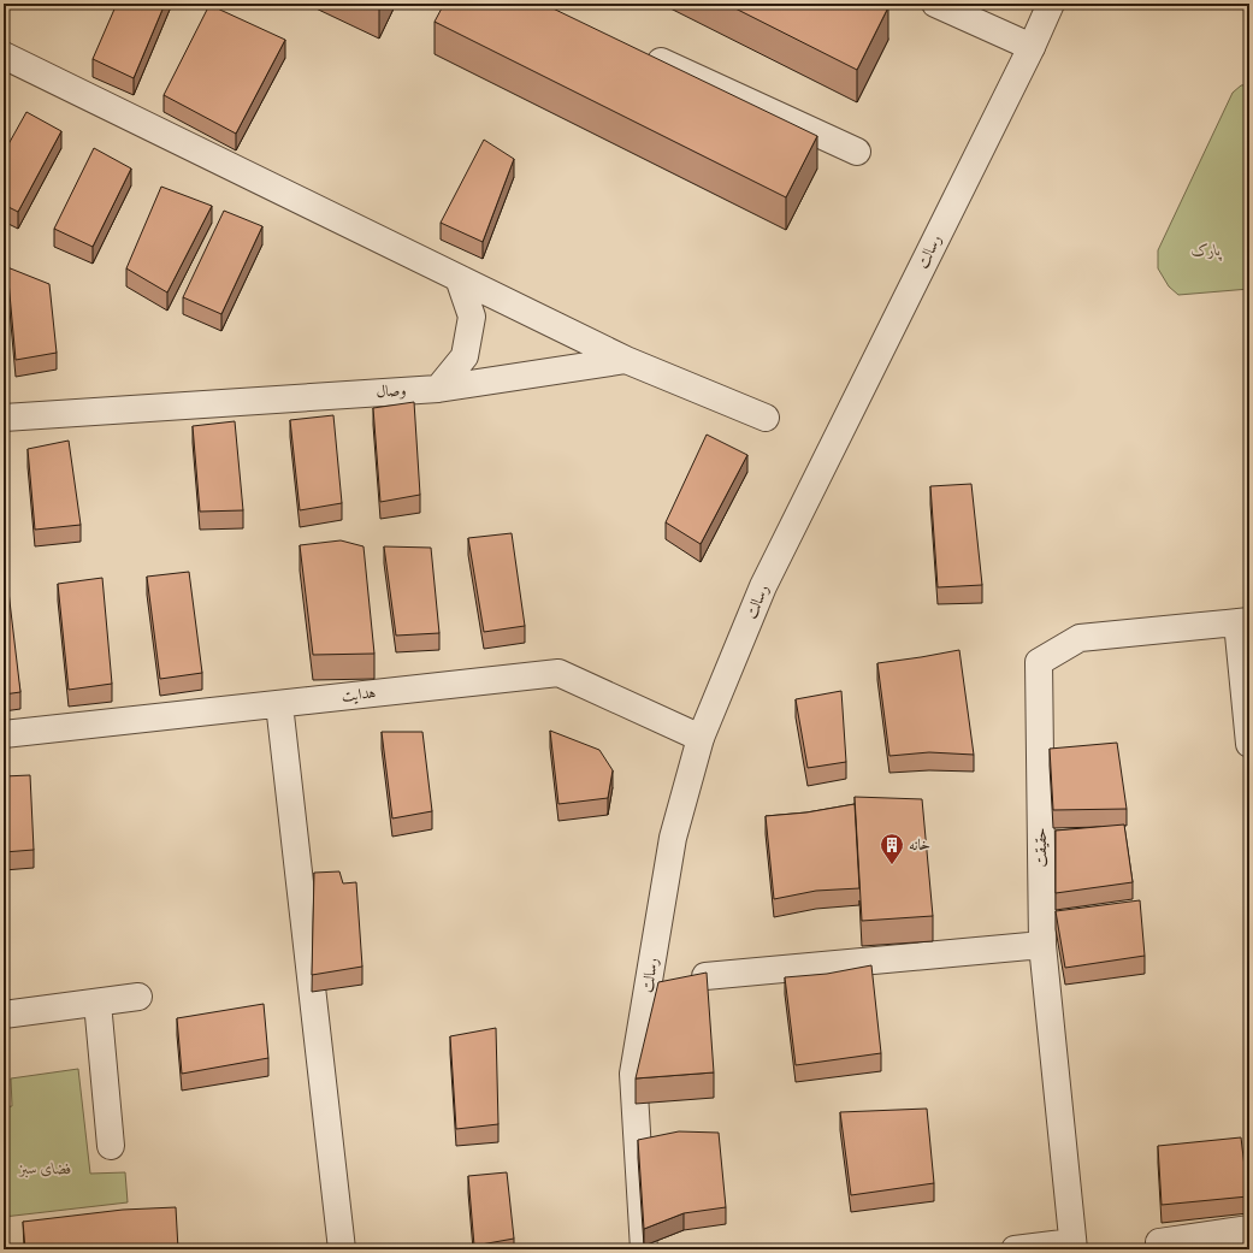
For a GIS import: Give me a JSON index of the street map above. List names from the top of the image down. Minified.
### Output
{"streets":{"street":["رسالت","وصال","هدایت","حقیقت"]},"crossings":[["رسالت","هدایت"]],"parks":["پارک","فضای سبز"],"places":{"building":["خانه"]}}
